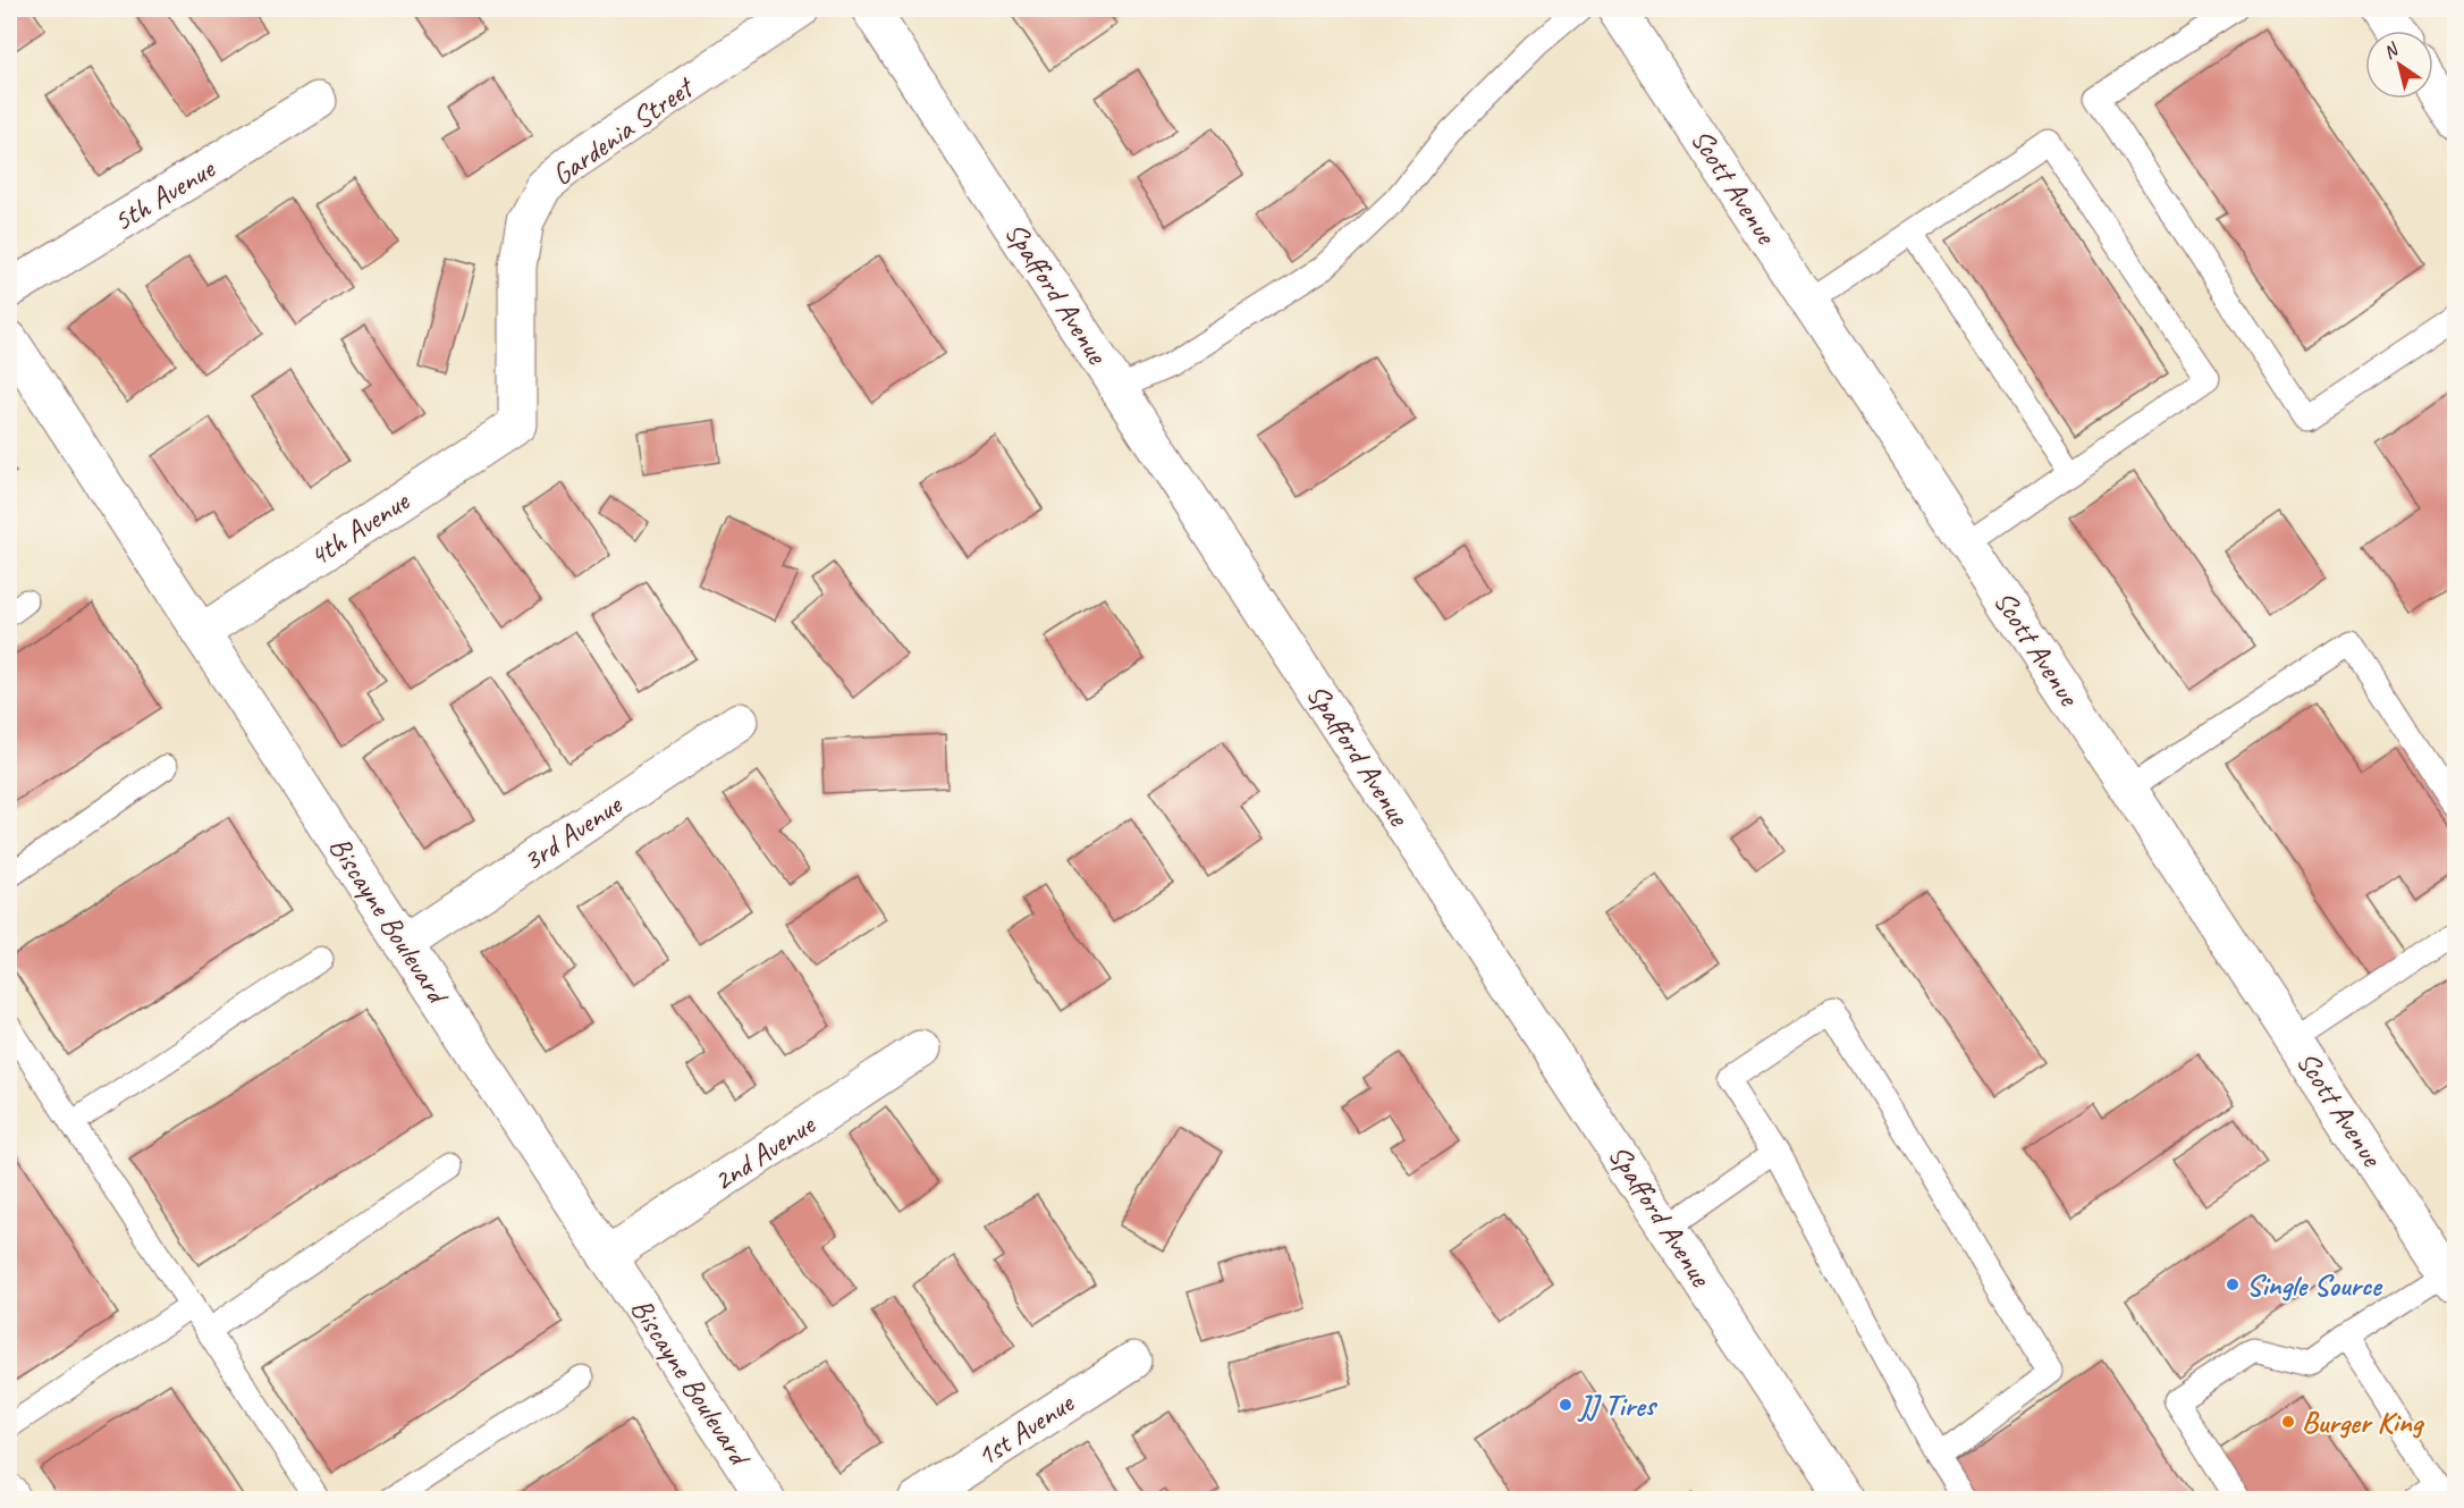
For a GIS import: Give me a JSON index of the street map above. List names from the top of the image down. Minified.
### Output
{"streets":{"street":["Gardenia Street","Scott Avenue","5th Avenue","Spafford Avenue","4th Avenue","3rd Avenue","Biscayne Boulevard","2nd Avenue","1st Avenue"]},"crossings":[["Gardenia Street","4th Avenue"],["4th Avenue","Biscayne Boulevard"],["3rd Avenue","Biscayne Boulevard"],["Biscayne Boulevard","2nd Avenue"]],"places":["Single Source","JJ Tires","Burger King"],"north":"top left"}
